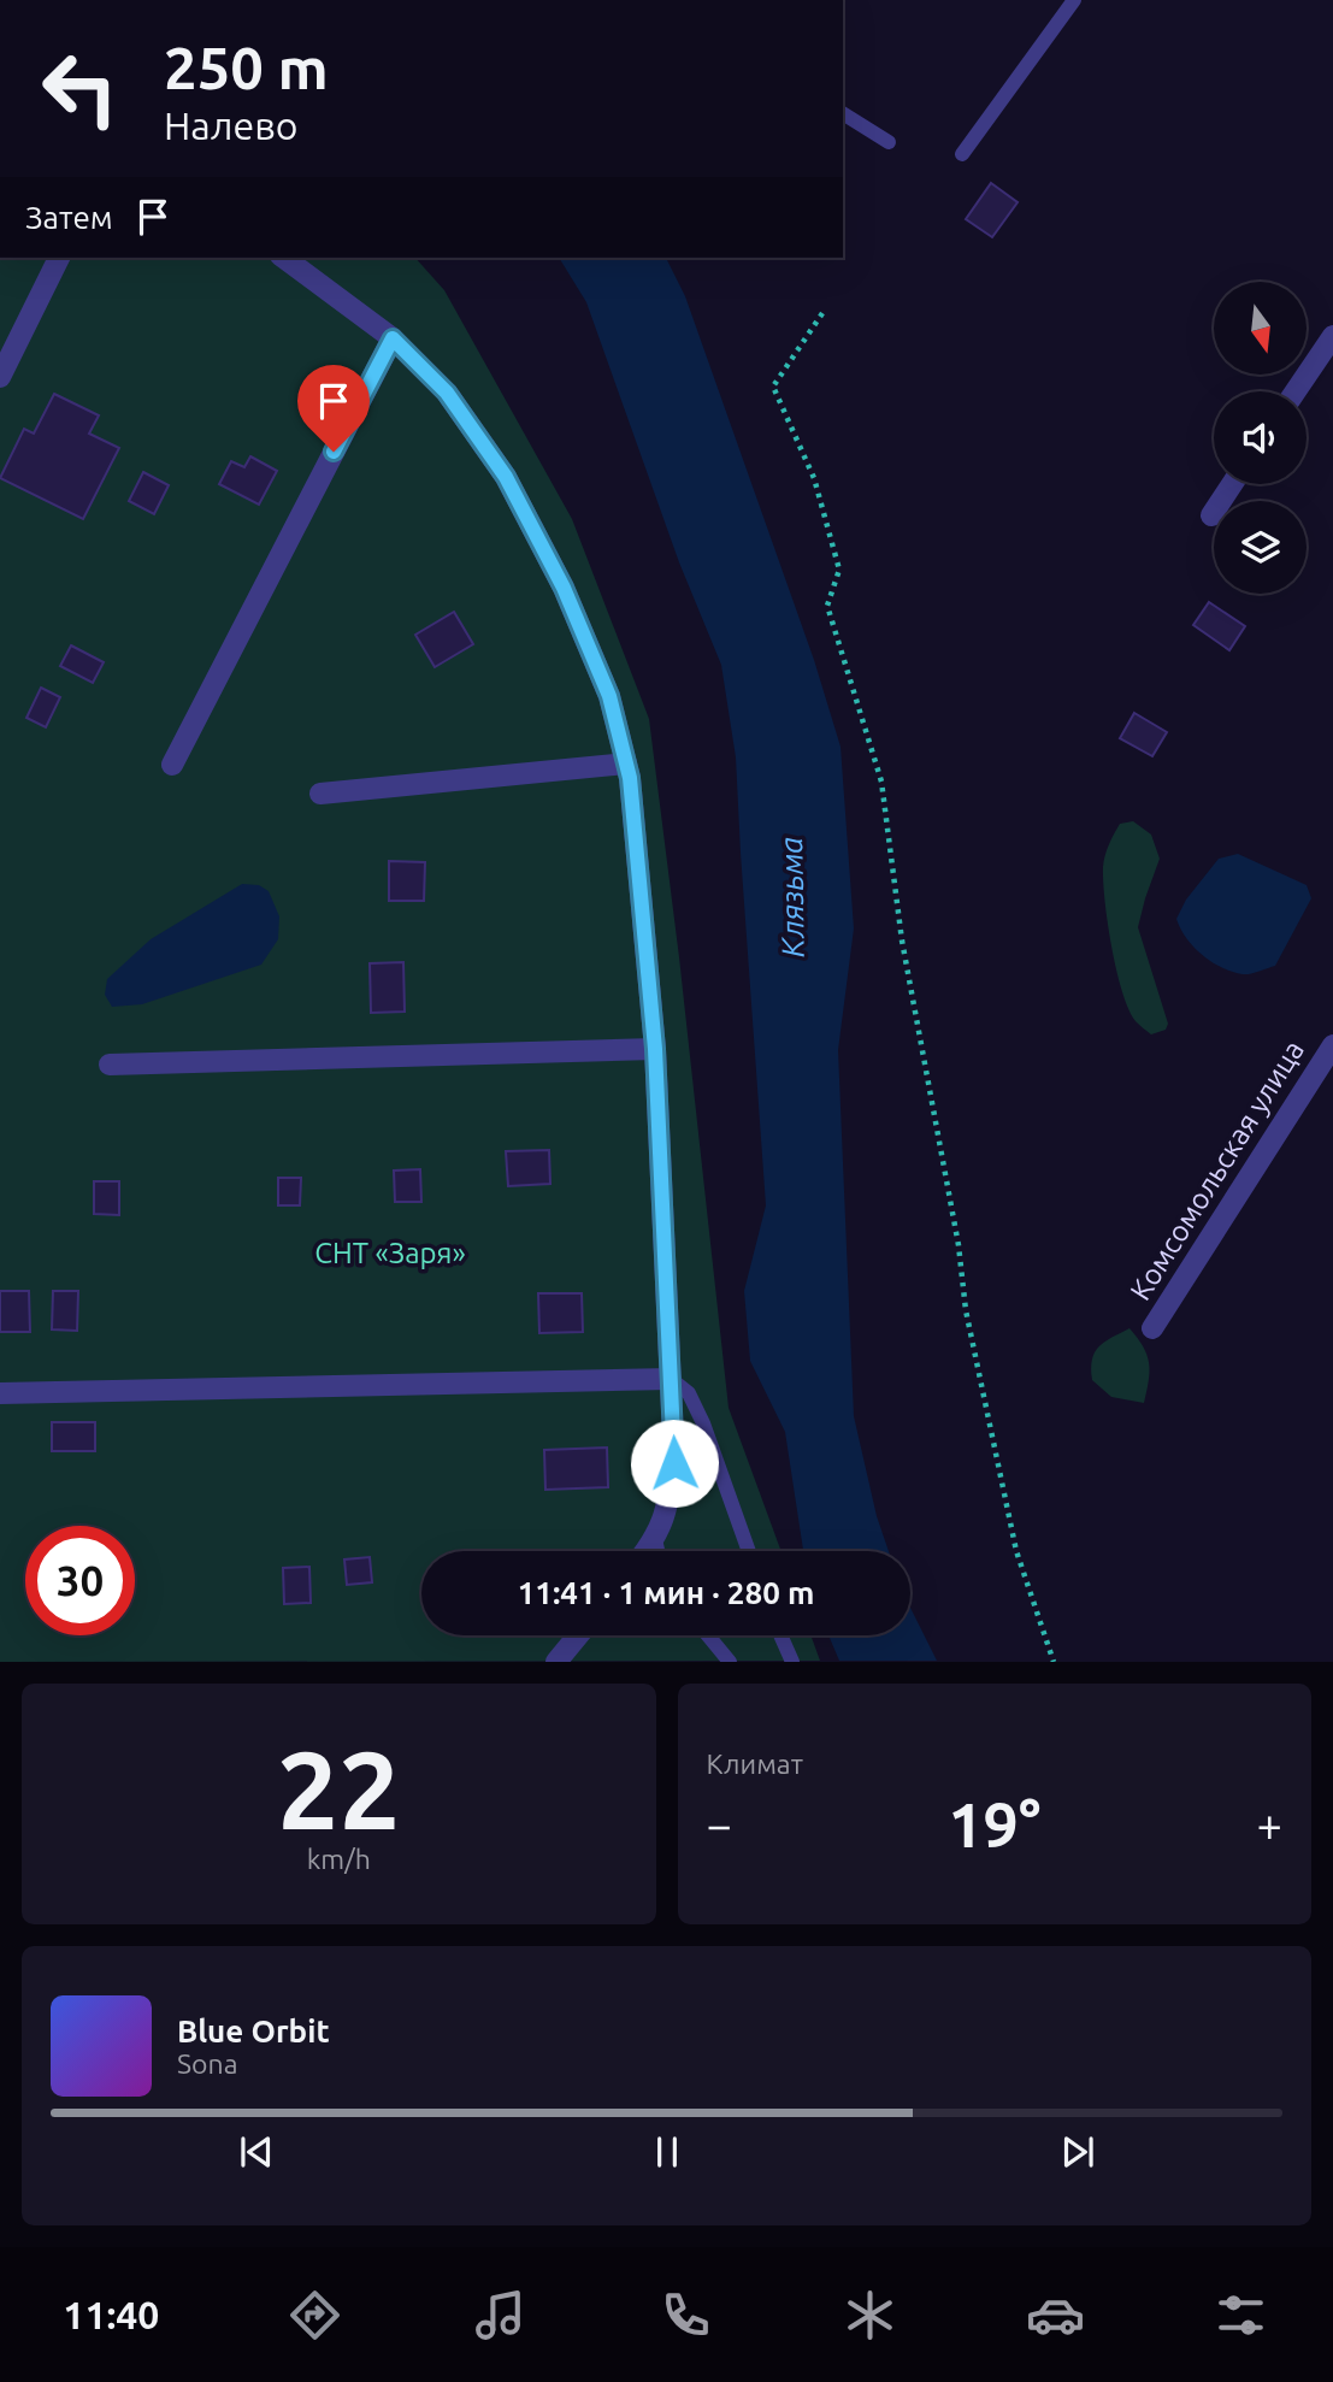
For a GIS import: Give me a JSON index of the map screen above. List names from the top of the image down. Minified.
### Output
{"streets":{"street":["Комсомольская улица"]},"water":["Клязьма"],"parks":["СНТ «Заря»"],"north":"bottom","page":{"turn":["250 m","Налево"],"then":"Затем","limit":"30","trip":"11:41 · 1 мин · 280 m","tile":[["22","km/h"],"Климат"],"heat":["−","19°","+"],"song":["Blue Orbit","Sona"],"tabs":"11:40"}}
